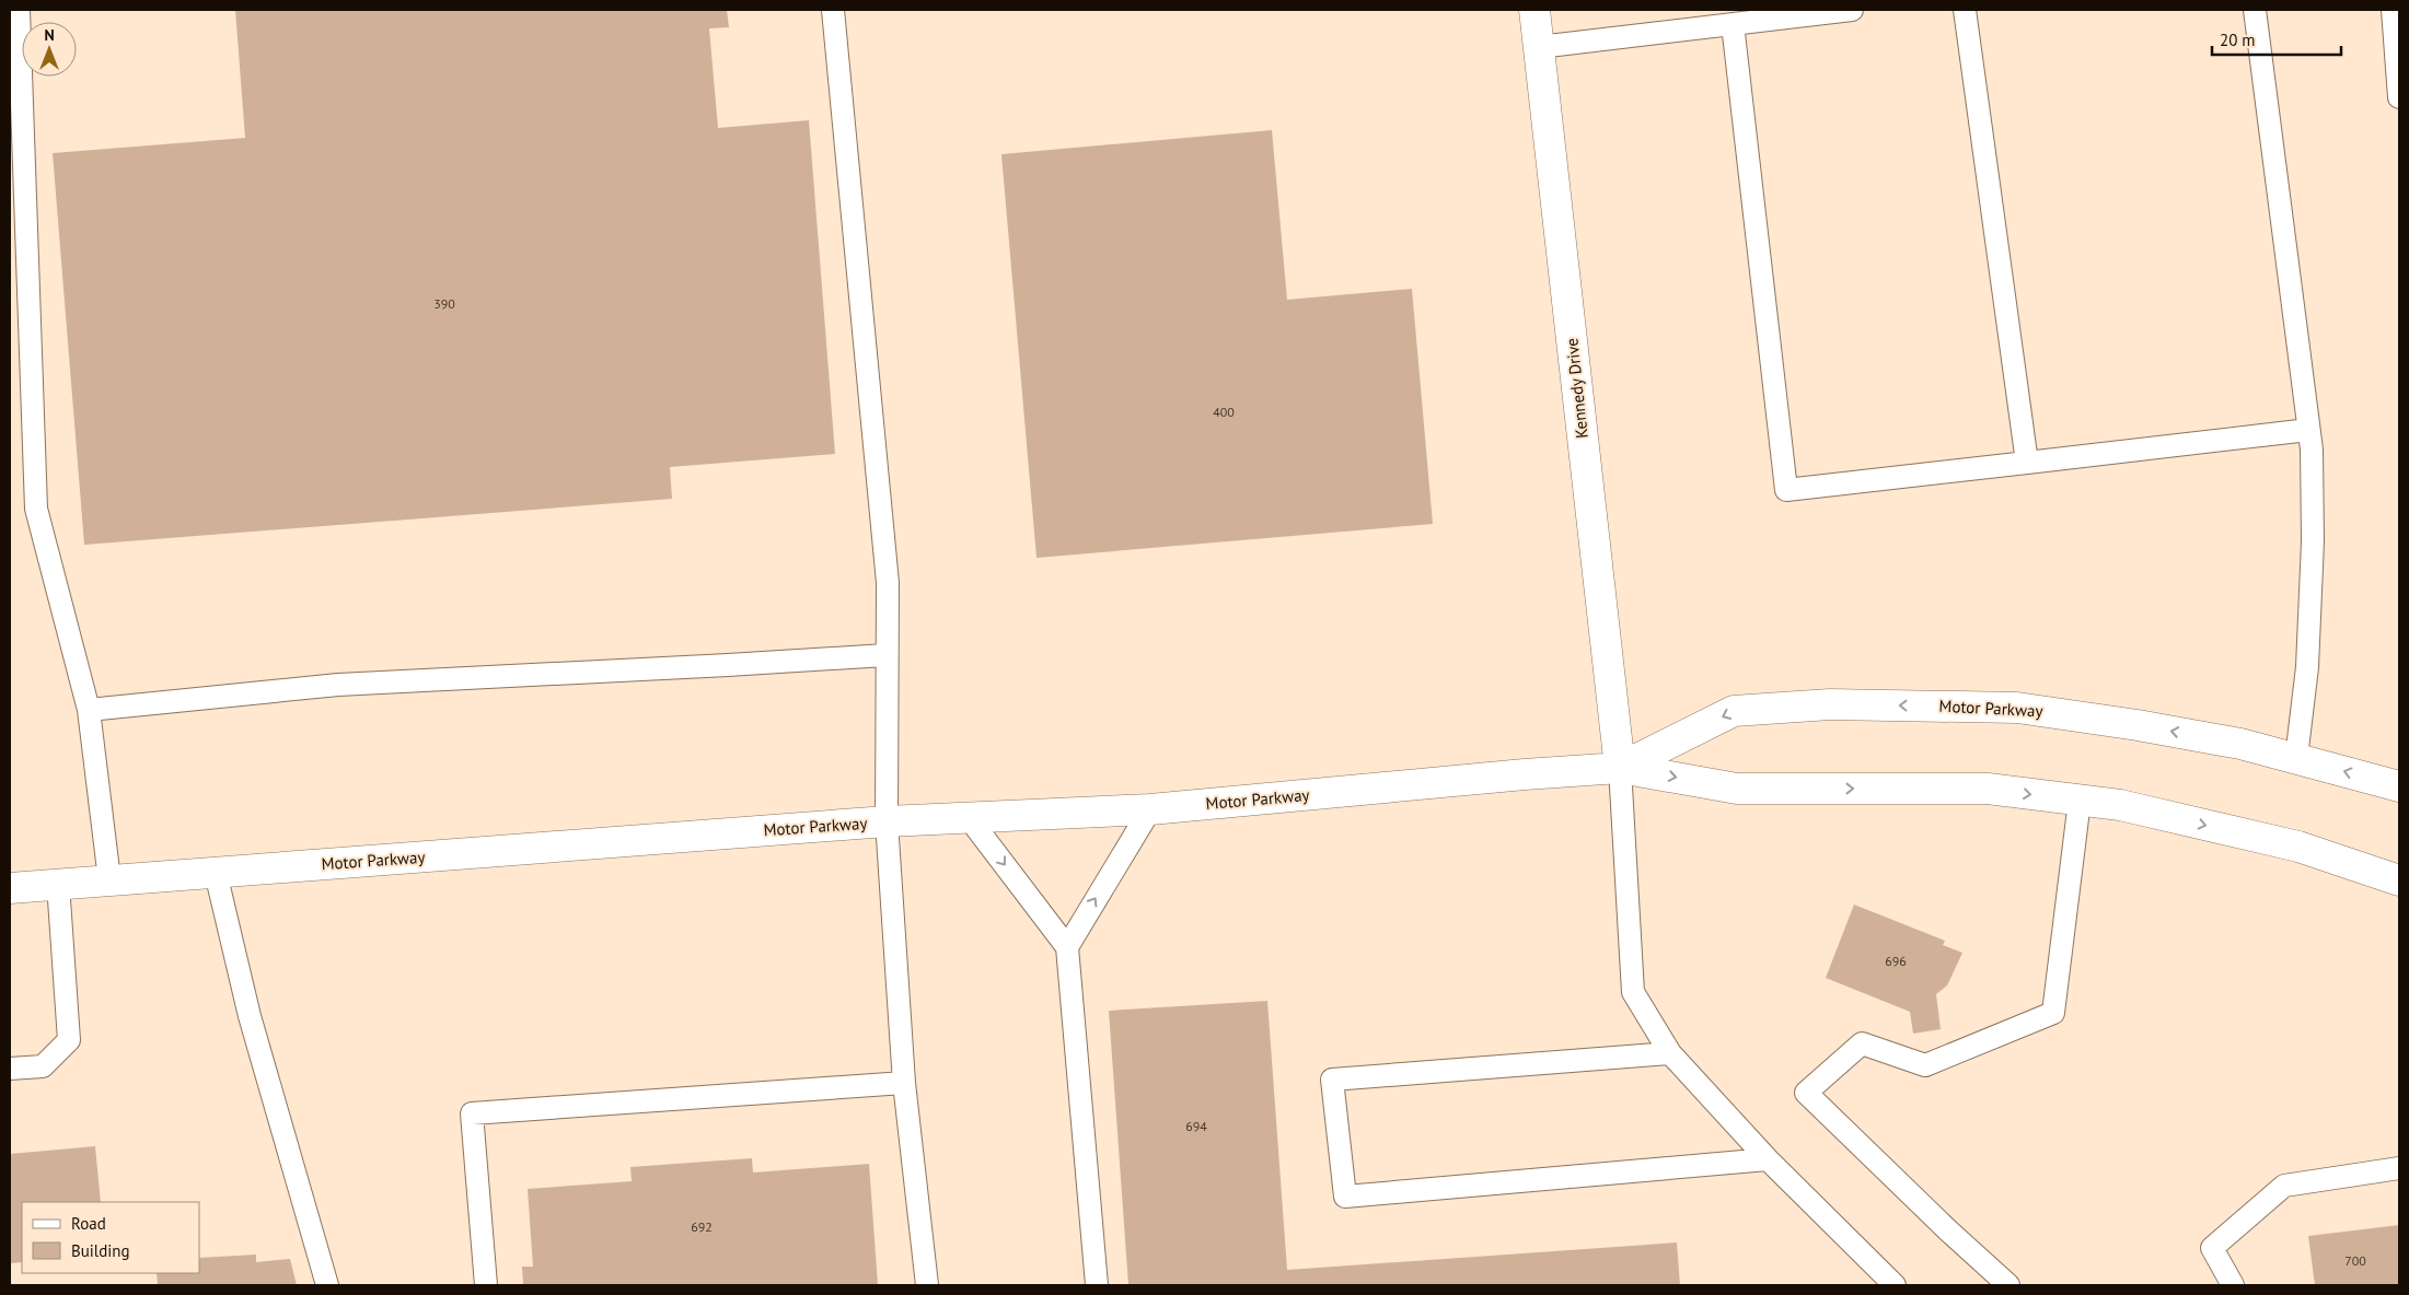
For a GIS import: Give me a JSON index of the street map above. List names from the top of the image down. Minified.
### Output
{"streets":{"main road":["Kennedy Drive","Motor Parkway"]},"crossings":[["Kennedy Drive","Motor Parkway"]],"house_numbers":["390","400","696","694","692","700"],"legend":["Road","Building"],"scale_bar":"20 m","north":"top"}
